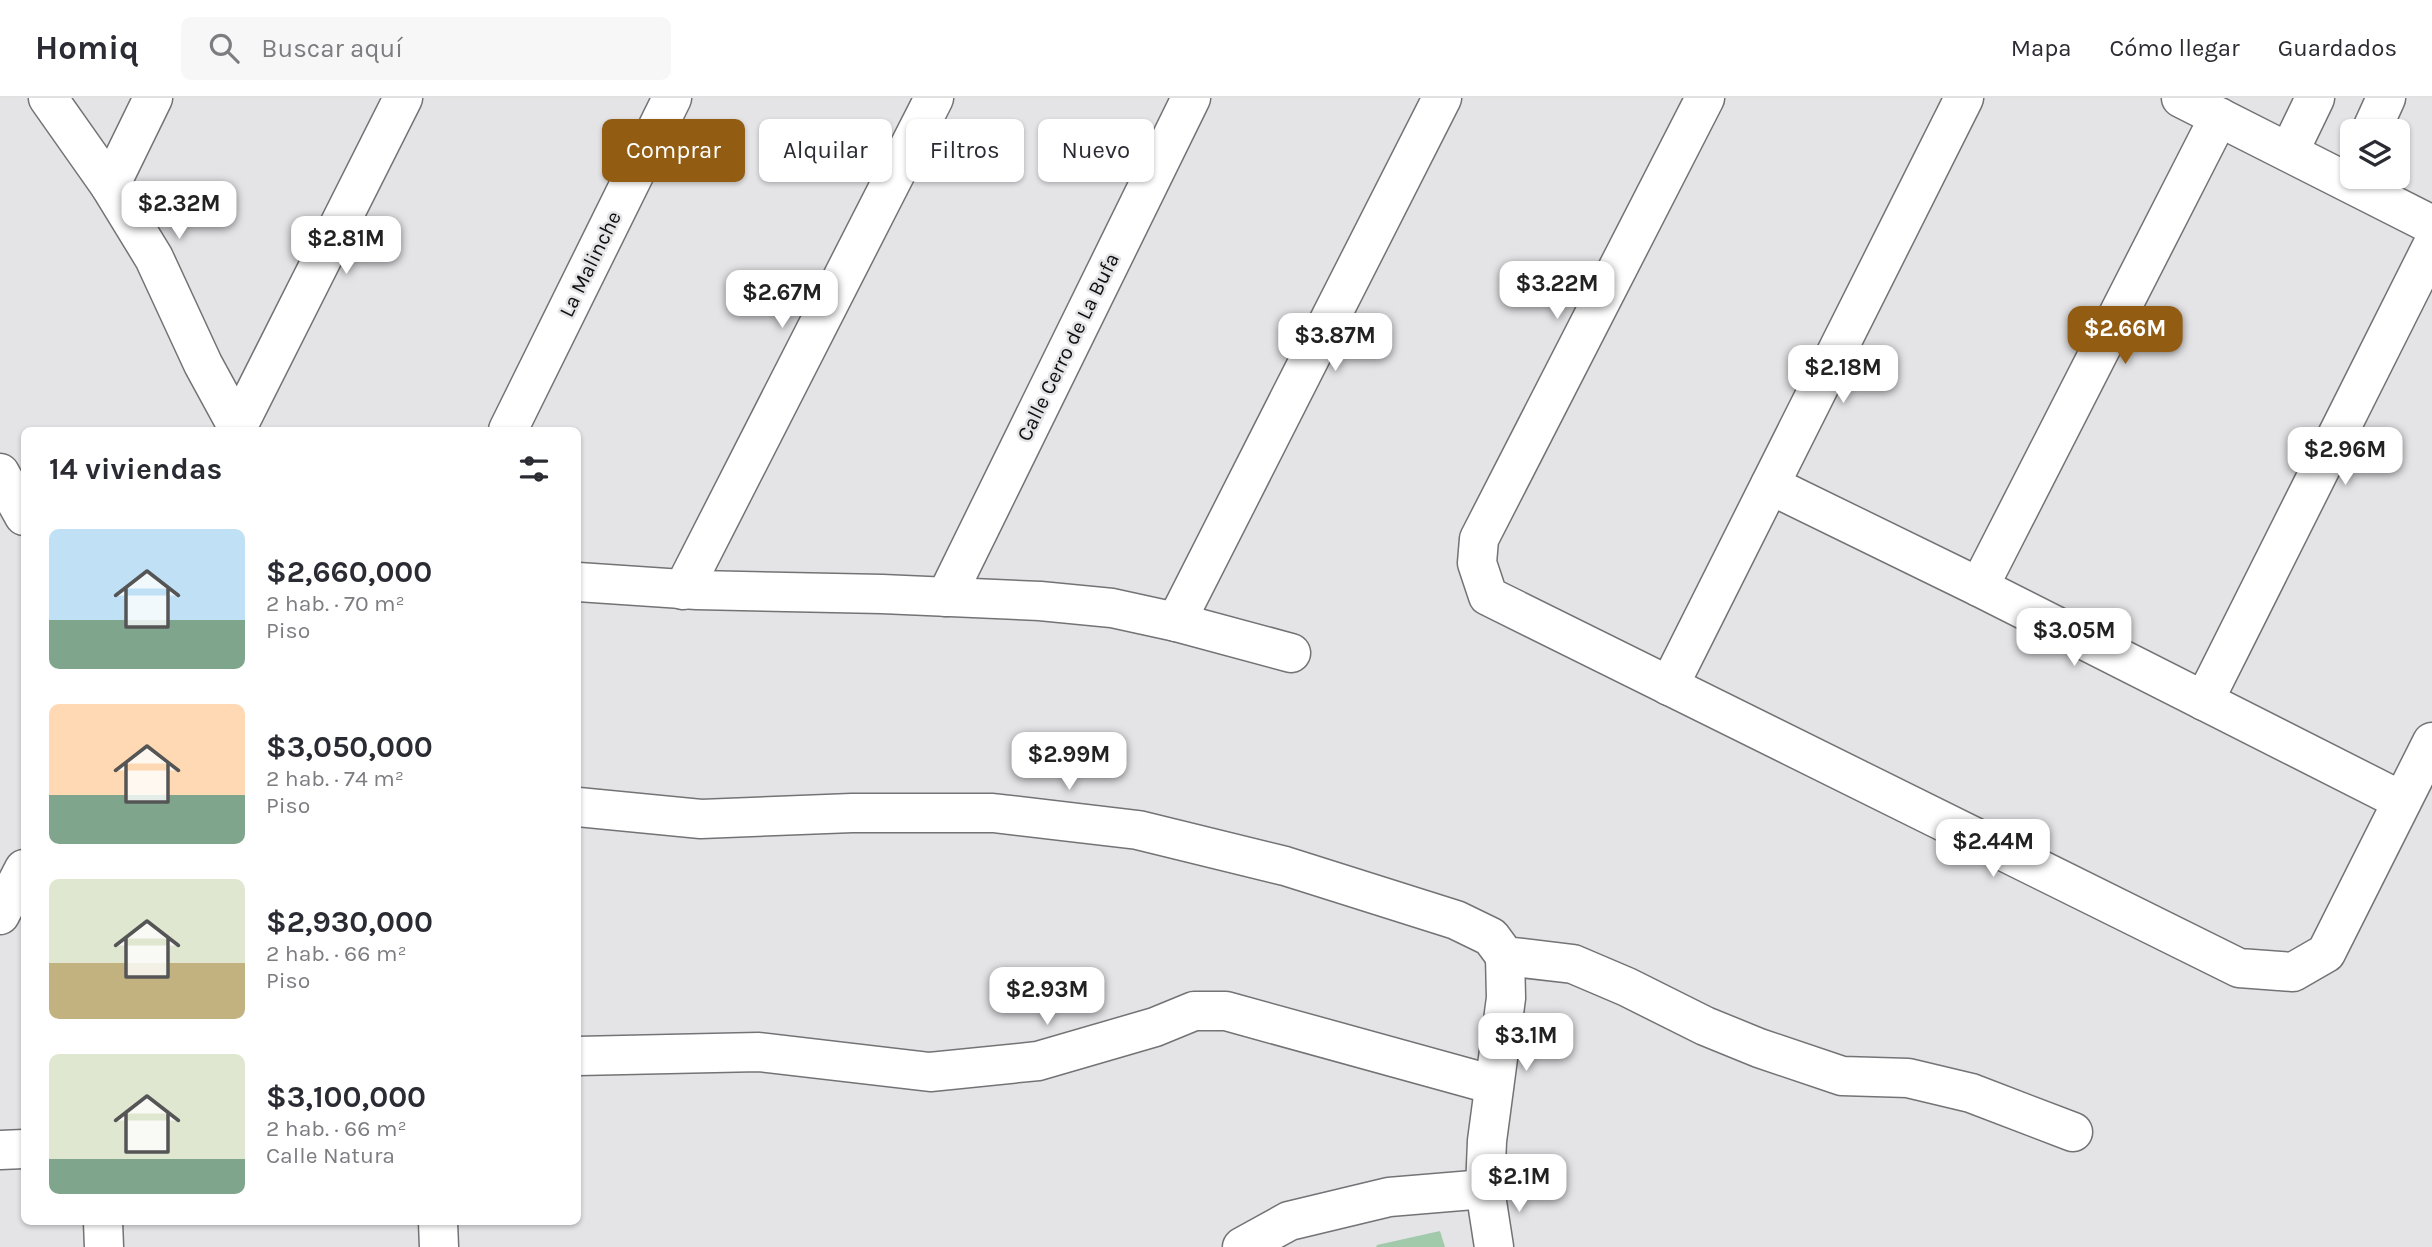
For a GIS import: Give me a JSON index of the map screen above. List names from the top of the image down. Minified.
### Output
{"streets":{"street":["La Malinche","Calle Cerro de La Bufa"]},"page":{"header":"Homiq","search":"Buscar aquí","nav":["Mapa","Cómo llegar","Guardados"],"chip":["Comprar","Alquilar","Filtros","Nuevo"],"price":["$2.32M","$2.81M","$3.22M","$2.67M","$2.66M","$3.87M","$2.18M","$2.96M","$3.05M","$2.99M","$2.44M","$2.93M","$3.1M","$2.1M"],"heading":"14 viviendas","list":[{"name":"$2,660,000","note":"2 hab. · 70 m² · Piso"},{"name":"$3,050,000","note":"2 hab. · 74 m² · Piso"},{"name":"$2,930,000","note":"2 hab. · 66 m² · Piso"},{"name":"$3,100,000","note":"2 hab. · 66 m² · Calle Natura"}]}}
